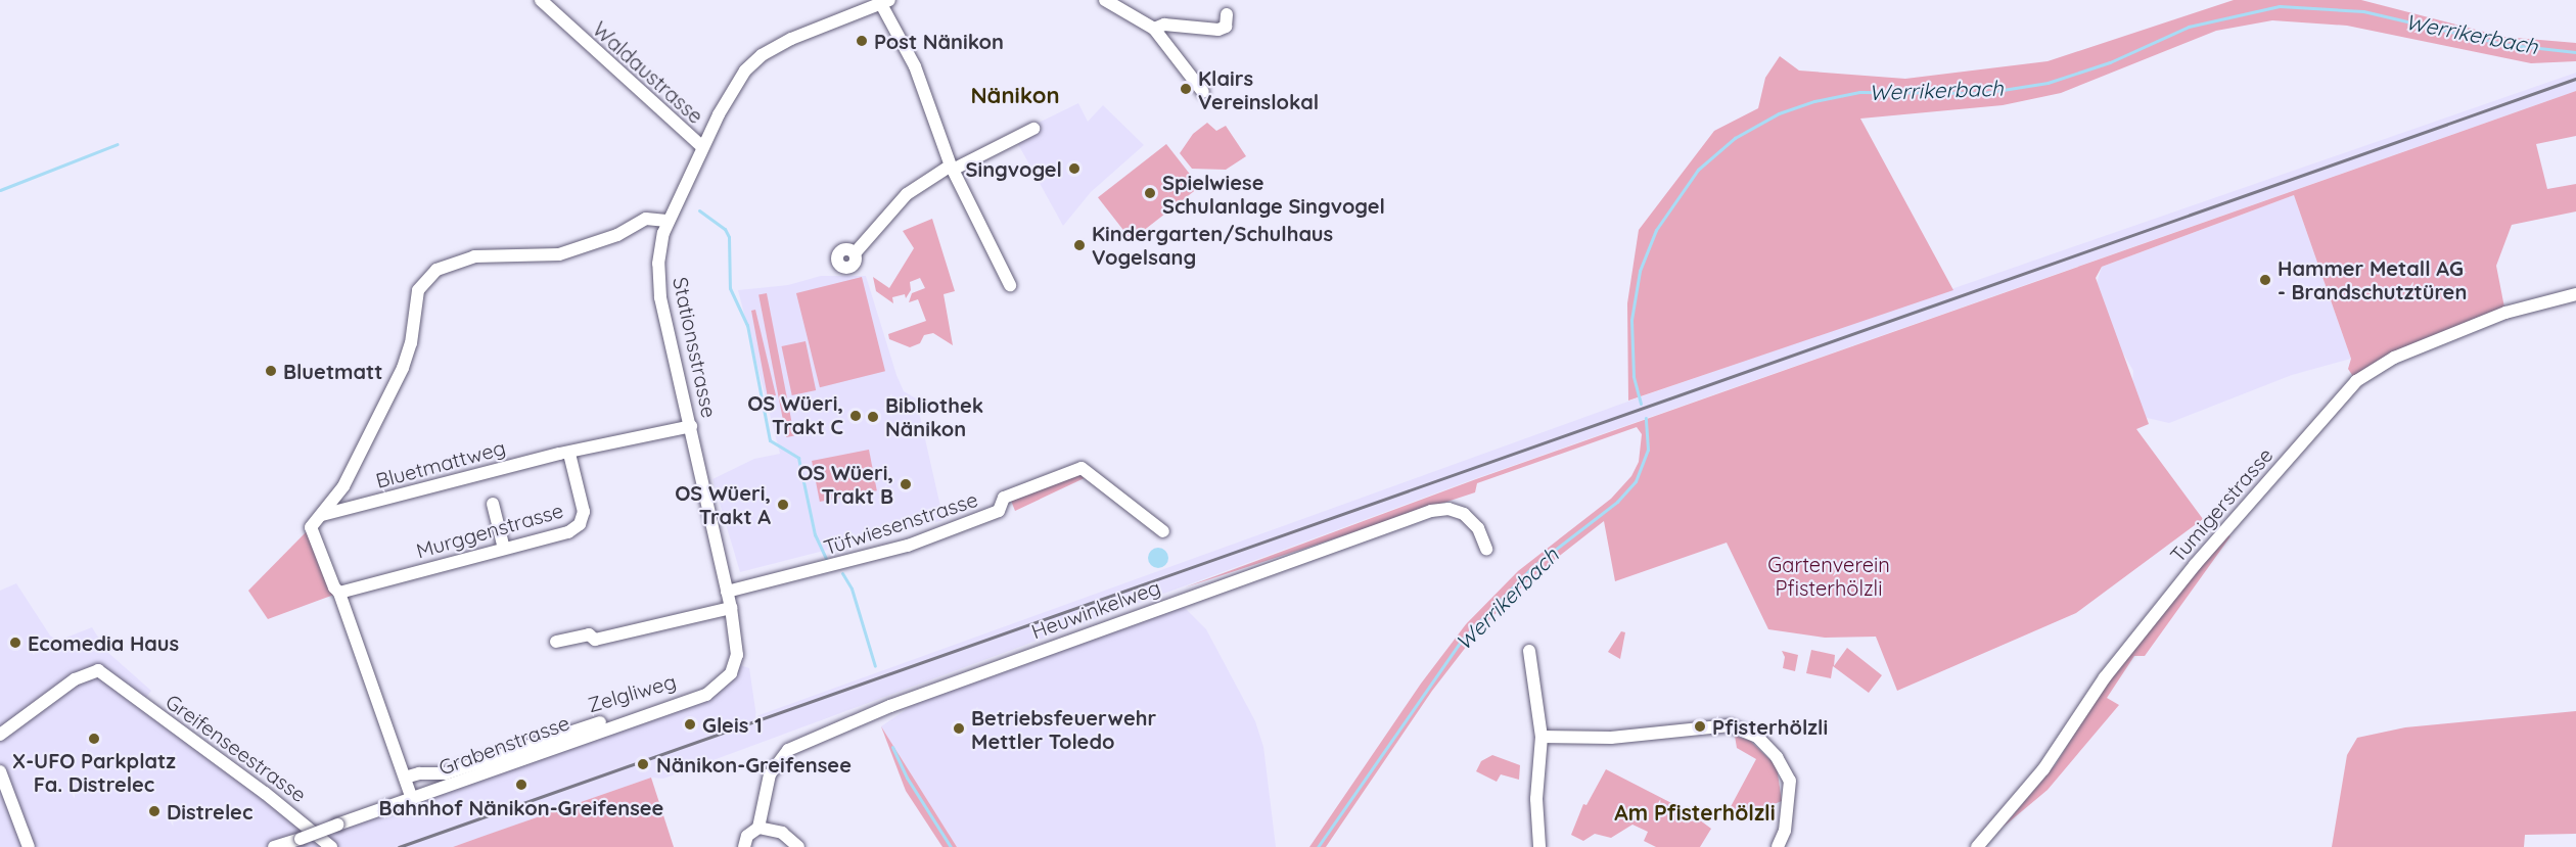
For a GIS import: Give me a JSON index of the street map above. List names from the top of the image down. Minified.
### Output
{"streets":{"street":["Waldaustrasse","Stationsstrasse","Bluetmattweg","Tumigerstrasse","Tüfwiesenstrasse","Murggenstrasse","Heuwinkelweg","Zelgliweg","Grabenstrasse","Greifenseestrasse"]},"crossings":[["Waldaustrasse","Stationsstrasse"],["Stationsstrasse","Bluetmattweg"],["Stationsstrasse","Tüfwiesenstrasse"],["Stationsstrasse","Grabenstrasse"],["Bluetmattweg","Murggenstrasse"],["Zelgliweg","Grabenstrasse"]],"districts":["Nänikon","Am Pfisterhölzli"],"water":["Werrikerbach"],"parks":["Gartenverein Pfisterhölzli"],"places":["Post Nänikon","Klairs Vereinslokal","Singvogel","Spielwiese Schulanlage Singvogel","Kindergarten/Schulhaus Vogelsang","Hammer Metall AG - Brandschutztüren","Bluetmatt","OS Wüeri, Trakt C","Bibliothek Nänikon","OS Wüeri, Trakt B","OS Wüeri, Trakt A","Ecomedia Haus","Gleis 1","Pfisterhölzli","Betriebsfeuerwehr Mettler Toledo","X-UFO Parkplatz Fa. Distrelec","Nänikon-Greifensee","Bahnhof Nänikon-Greifensee","Distrelec"]}
